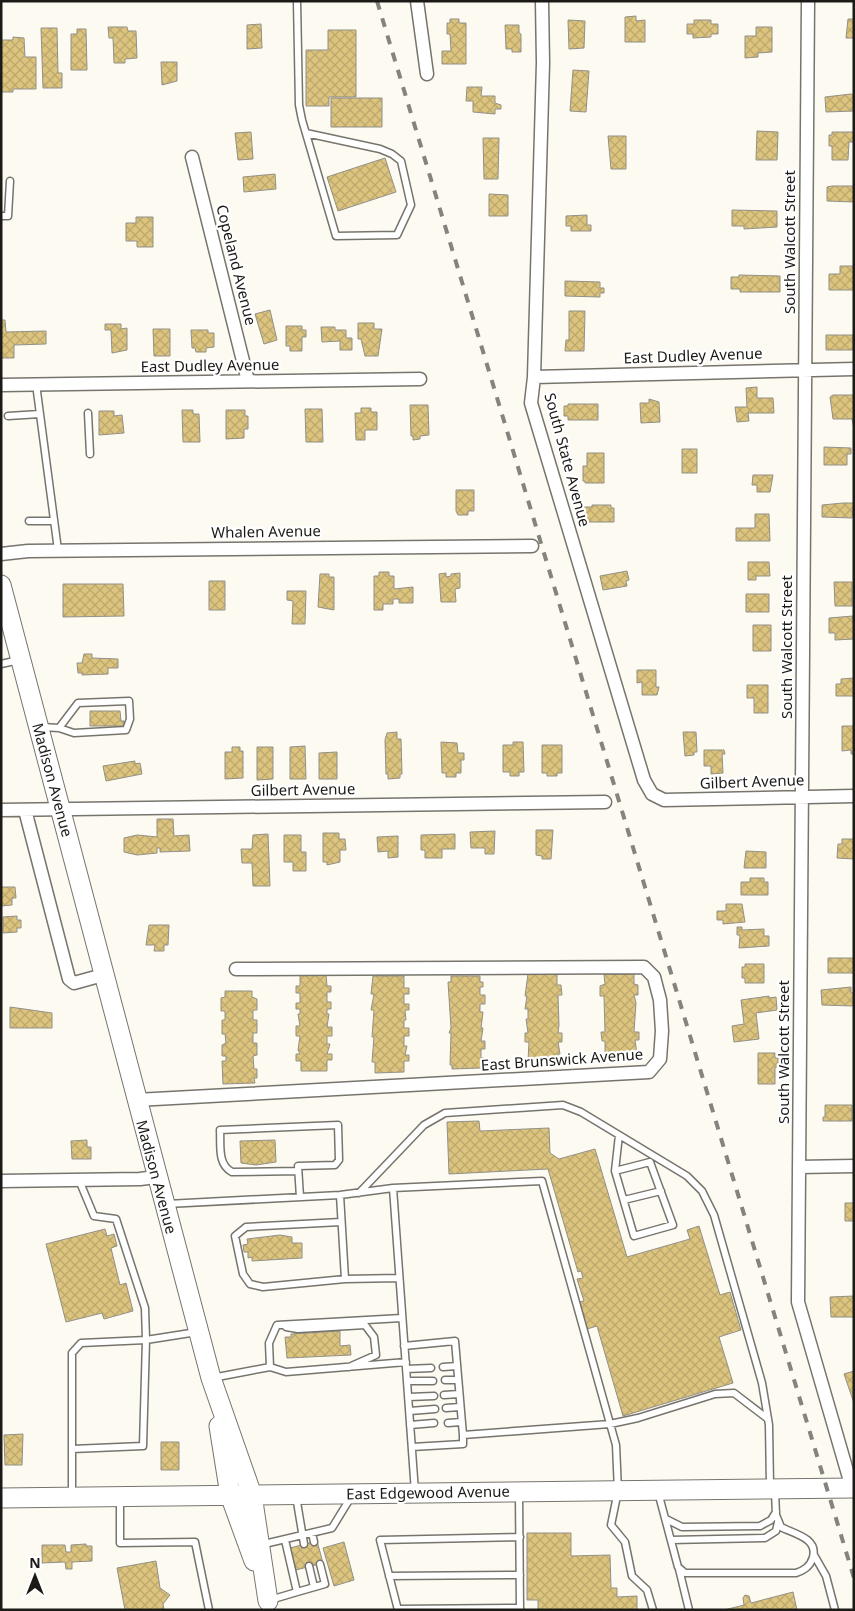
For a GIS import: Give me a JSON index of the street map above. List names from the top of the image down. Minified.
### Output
{"streets":{"main road":["Madison Avenue","East Edgewood Avenue"],"street":["South Walcott Street","Copeland Avenue","East Dudley Avenue","South State Avenue","Whalen Avenue","Gilbert Avenue","East Brunswick Avenue"]},"crossings":[["South Walcott Street","East Dudley Avenue"],["South Walcott Street","Gilbert Avenue"],["South Walcott Street","East Edgewood Avenue"],["Copeland Avenue","East Dudley Avenue"],["East Dudley Avenue","South State Avenue"],["South State Avenue","Gilbert Avenue"],["Madison Avenue","Gilbert Avenue"],["Madison Avenue","East Brunswick Avenue"],["Madison Avenue","East Edgewood Avenue"]],"north":"top"}
